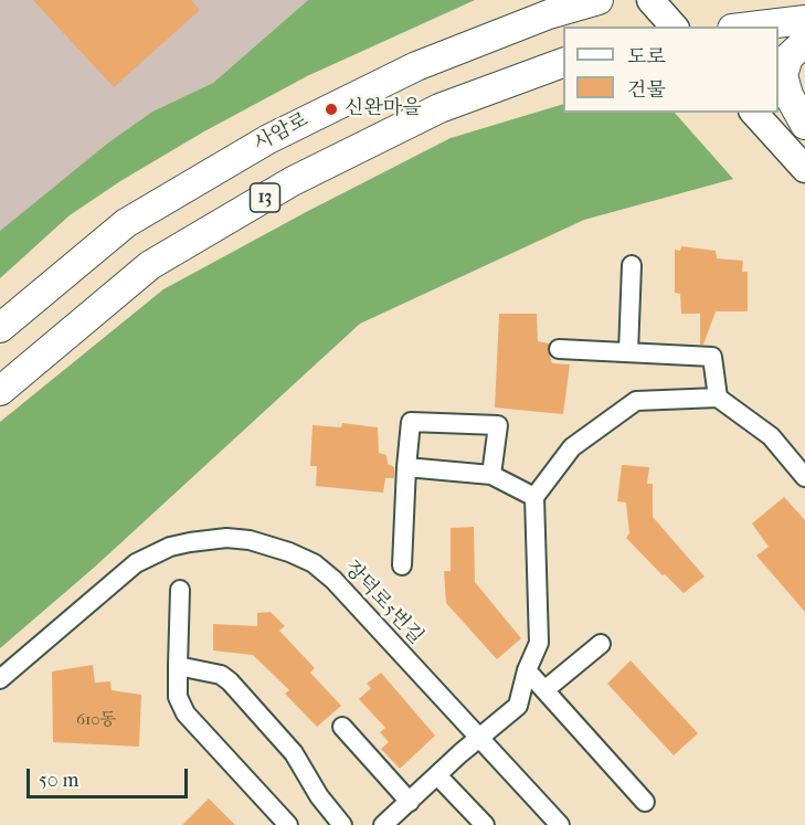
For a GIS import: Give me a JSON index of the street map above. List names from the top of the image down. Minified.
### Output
{"streets":{"main road":["사암로","13"],"street":["장덕로5번길"]},"places":["신완마을"],"house_numbers":["610동"],"legend":["도로","건물"],"scale_bar":"50 m"}
